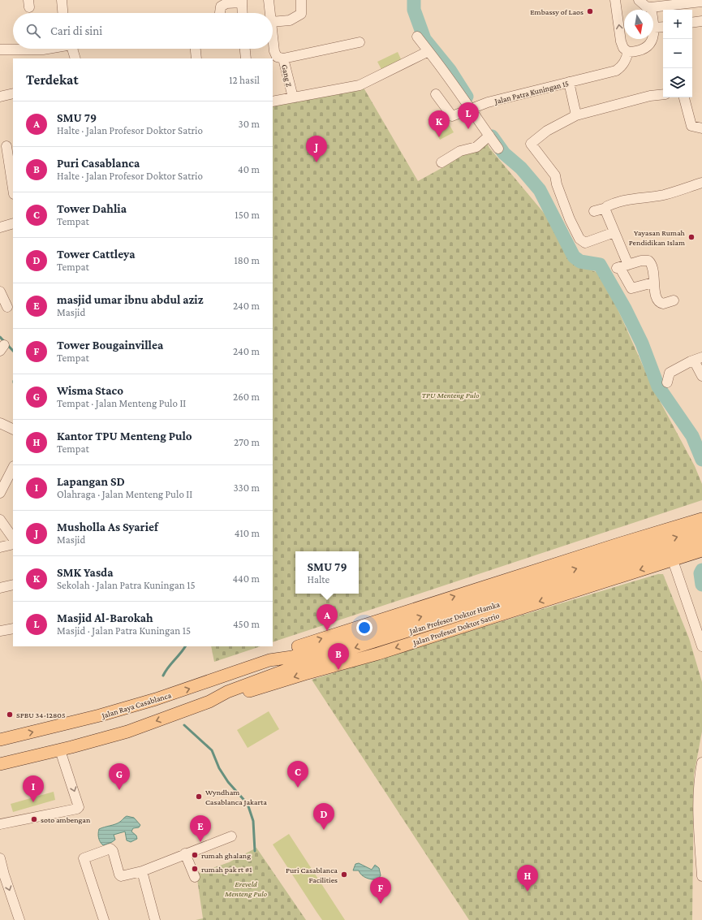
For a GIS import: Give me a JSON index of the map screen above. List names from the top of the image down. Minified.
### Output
{"streets":{"main road":["Jalan Profesor Doktor Hamka","Jalan Profesor Doktor Satrio","Jalan Raya Casablanca"],"street":["Gang Z","Jalan Patra Kuningan 15"]},"crossings":[["Jalan Profesor Doktor Hamka","Jalan Profesor Doktor Satrio"],["Jalan Profesor Doktor Hamka","Jalan Raya Casablanca"]],"parks":["TPU Menteng Pulo","Ereveld Menteng Pulo"],"places":["Embassy of Laos","Yayasan Rumah Pendidikan Islam","SPBU 34-12805","Wyndham Casablanca Jakarta","soto ambengan","rumah ghalang","rumah pak rt #1","Puri Casablanca Facilities"],"north":"bottom","page":{"map_buttons":["+","−"],"search":"Cari di sini","heading":["Terdekat","12 hasil"],"list":[{"mark":"A","name":"SMU 79","note":"Halte · Jalan Profesor Doktor Satrio","value":"30 m"},{"mark":"B","name":"Puri Casablanca","note":"Halte · Jalan Profesor Doktor Satrio","value":"40 m"},{"mark":"C","name":"Tower Dahlia","note":"Tempat","value":"150 m"},{"mark":"D","name":"Tower Cattleya","note":"Tempat","value":"180 m"},{"mark":"E","name":"masjid umar ibnu abdul aziz","note":"Masjid","value":"240 m"},{"mark":"F","name":"Tower Bougainvillea","note":"Tempat","value":"240 m"},{"mark":"G","name":"Wisma Staco","note":"Tempat · Jalan Menteng Pulo II","value":"260 m"},{"mark":"H","name":"Kantor TPU Menteng Pulo","note":"Tempat","value":"270 m"},{"mark":"I","name":"Lapangan SD","note":"Olahraga · Jalan Menteng Pulo II","value":"330 m"},{"mark":"J","name":"Musholla As Syarief","note":"Masjid","value":"410 m"},{"mark":"K","name":"SMK Yasda","note":"Sekolah · Jalan Patra Kuningan 15","value":"440 m"},{"mark":"L","name":"Masjid Al-Barokah","note":"Masjid · Jalan Patra Kuningan 15","value":"450 m"}],"pins":["L","K","J","A","B","C","G","I","D","E","H","F"],"popup":["SMU 79","Halte"]}}
